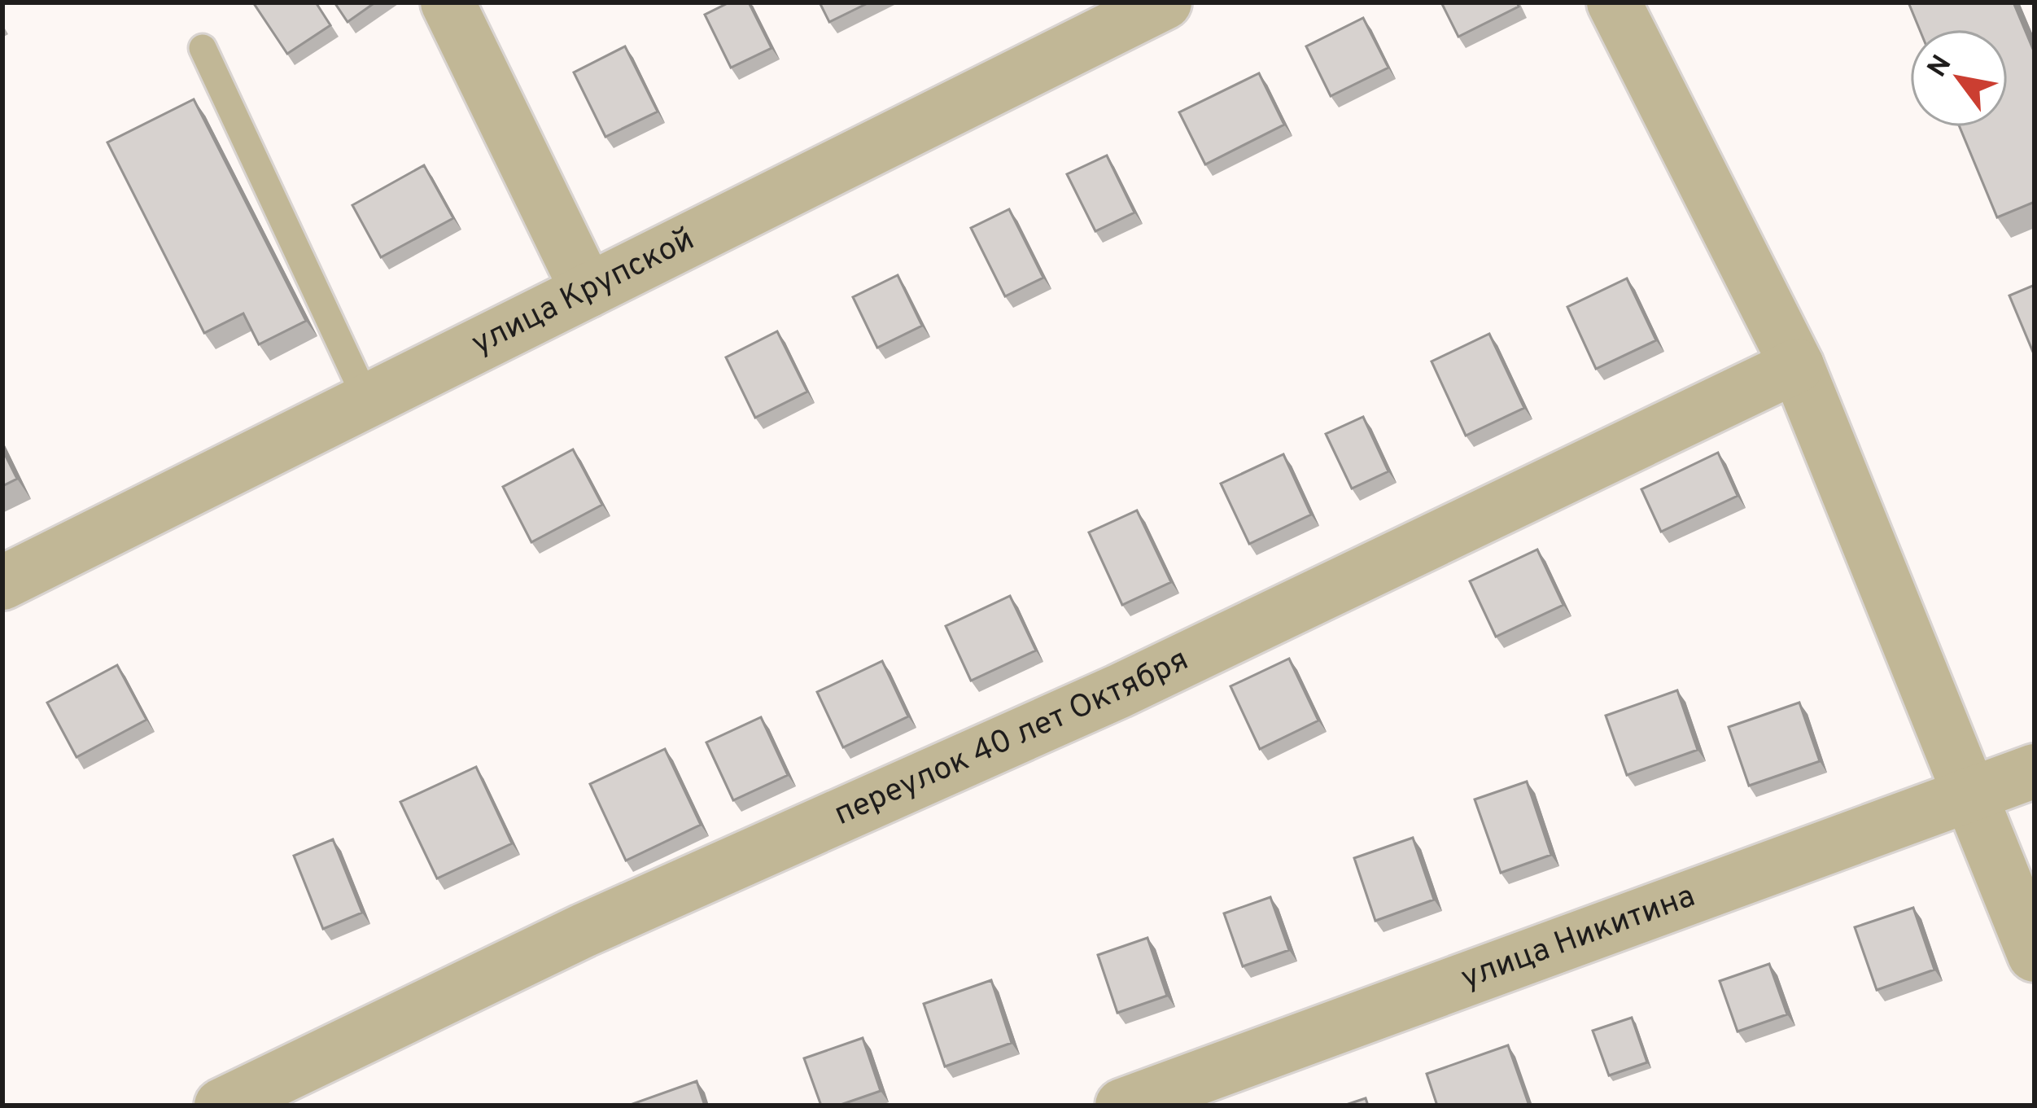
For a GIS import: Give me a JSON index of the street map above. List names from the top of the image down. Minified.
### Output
{"streets":{"street":["улица Крупской","переулок 40 лет Октября","улица Никитина"]},"north":"top left"}
